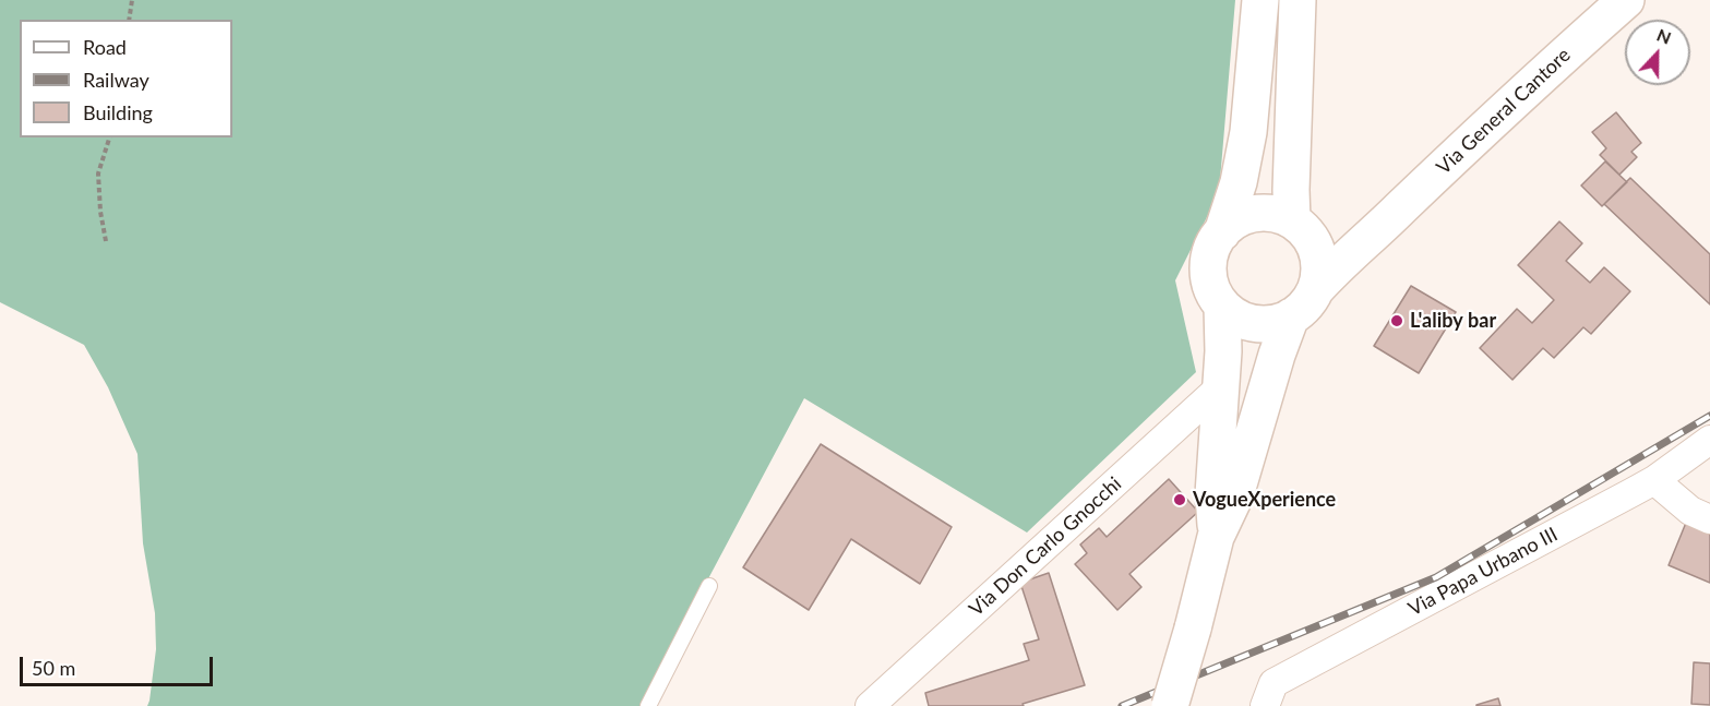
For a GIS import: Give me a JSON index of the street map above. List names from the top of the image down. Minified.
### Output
{"streets":{"main road":["Via General Cantore"],"street":["Via Don Carlo Gnocchi","Via Papa Urbano III"]},"places":["L'aliby bar","VogueXperience"],"legend":["Road","Railway","Building"],"scale_bar":"50 m","north":"top"}
